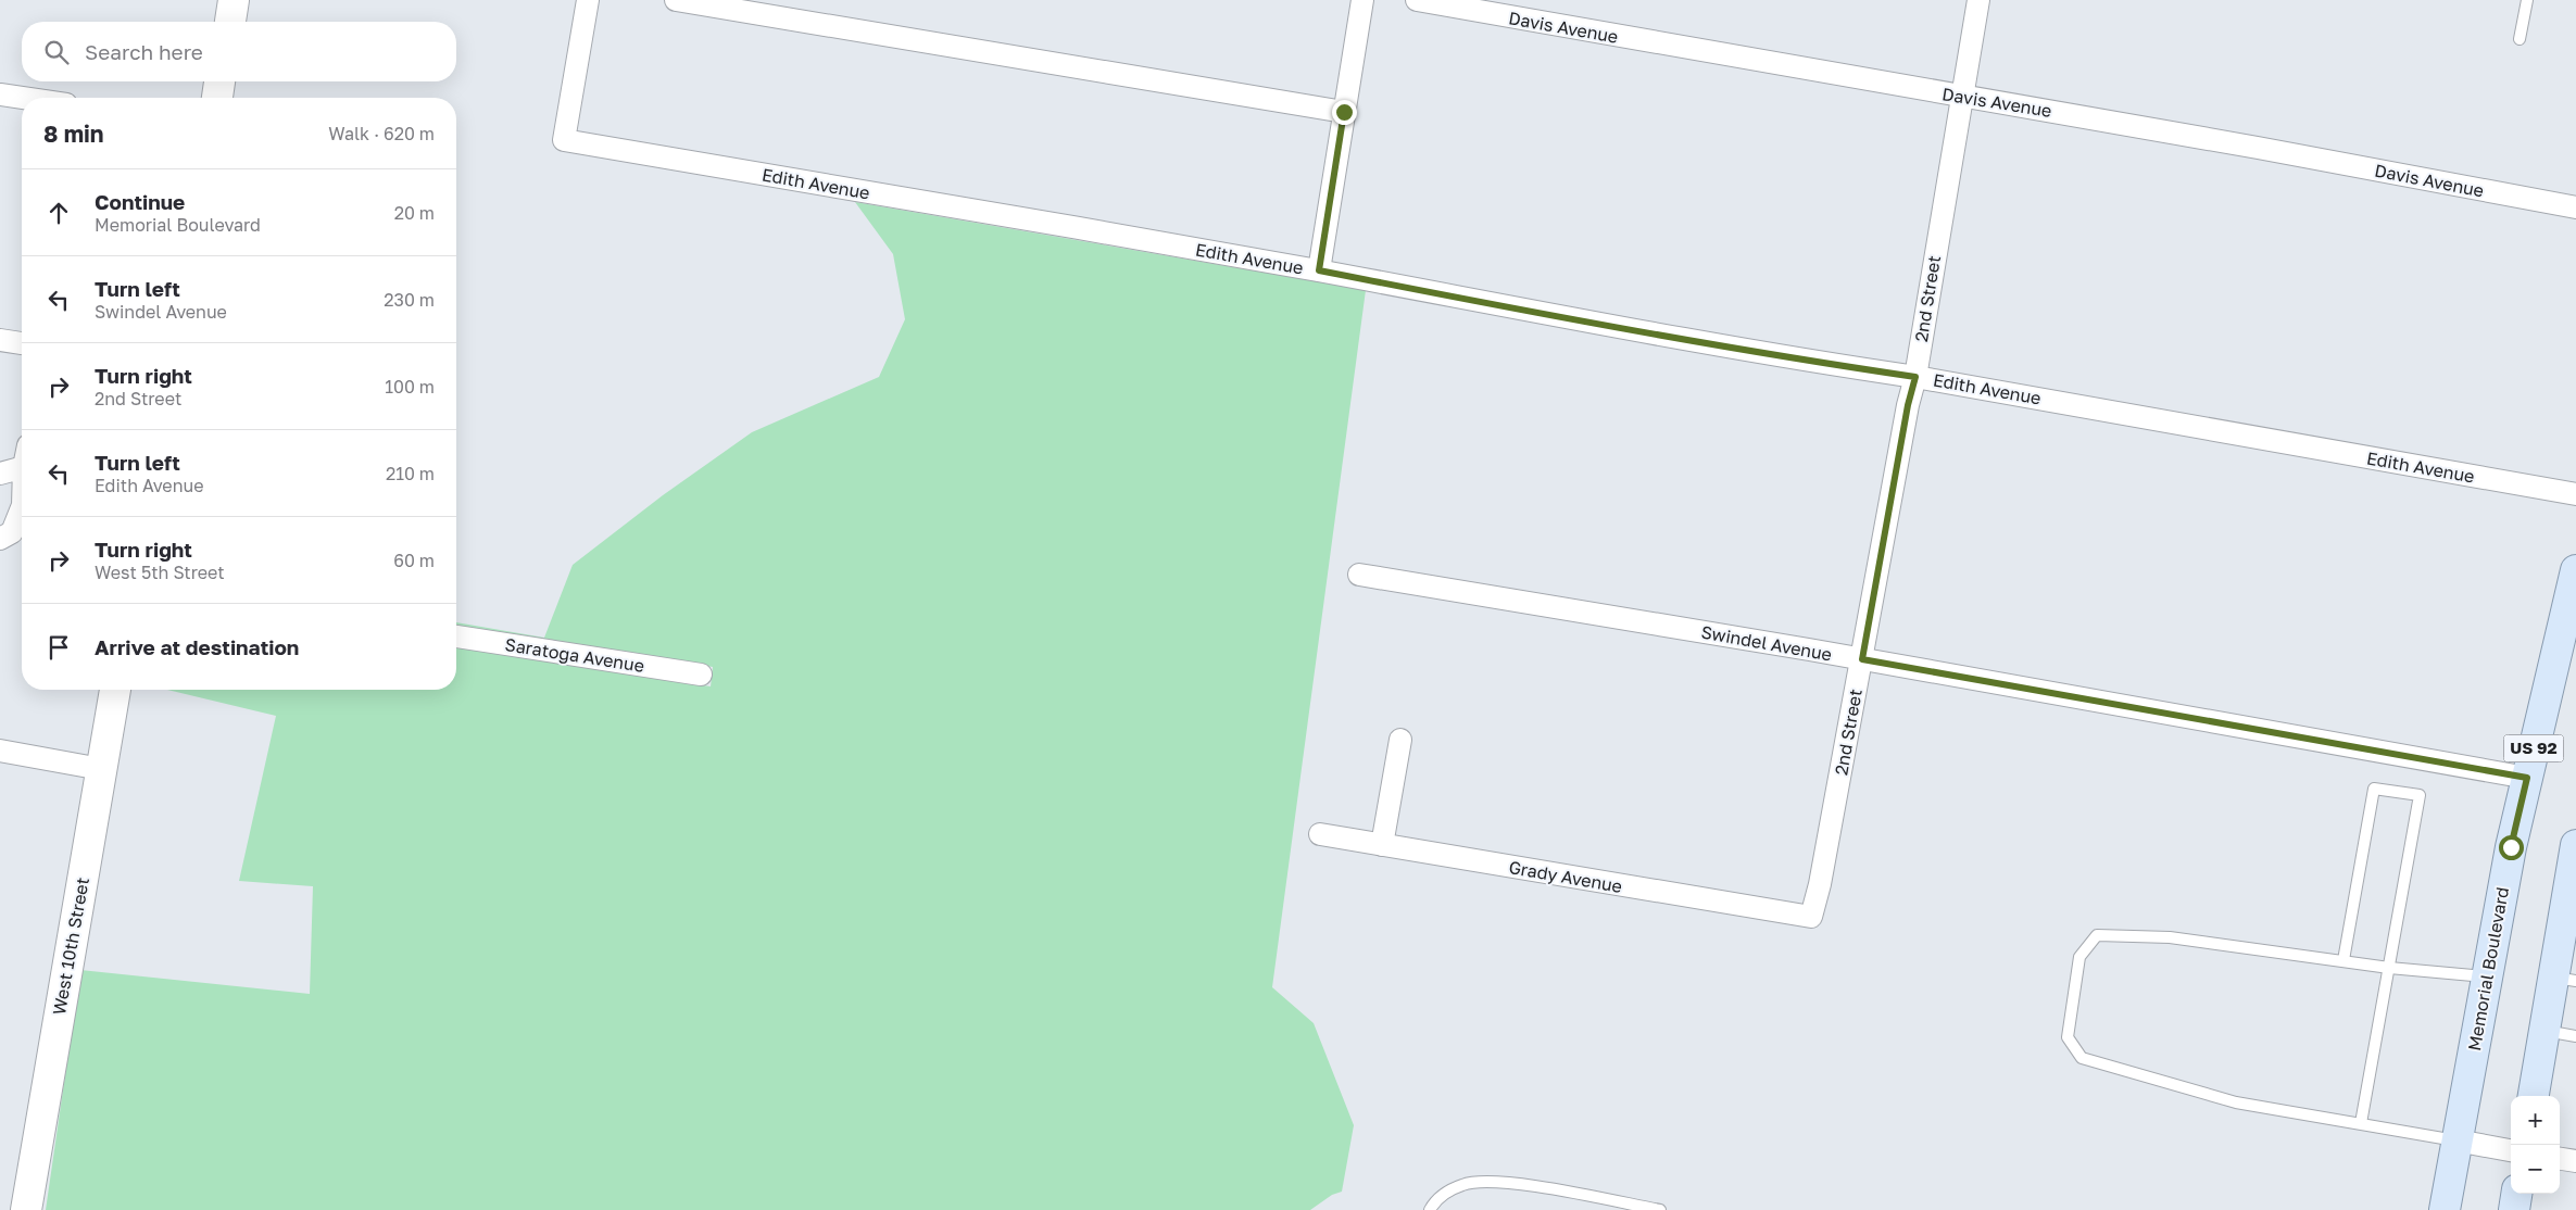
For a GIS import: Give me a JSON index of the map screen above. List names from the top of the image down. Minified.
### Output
{"streets":{"main road":["US 92","Memorial Boulevard"],"street":["Davis Avenue","Edith Avenue","2nd Street","Swindel Avenue","Saratoga Avenue","Grady Avenue","West 10th Street"]},"crossings":[["Davis Avenue","2nd Street"],["Edith Avenue","2nd Street"],["2nd Street","Swindel Avenue"],["2nd Street","Grady Avenue"],["Swindel Avenue","Memorial Boulevard"]],"page":{"search":"Search here","heading":["8 min","Walk · 620 m"],"list":[["Continue","Memorial Boulevard","20 m"],["Turn left","Swindel Avenue","230 m"],["Turn right","2nd Street","100 m"],["Turn left","Edith Avenue","210 m"],["Turn right","West 5th Street","60 m"],"Arrive at destination"],"map_buttons":["+","−"]}}
